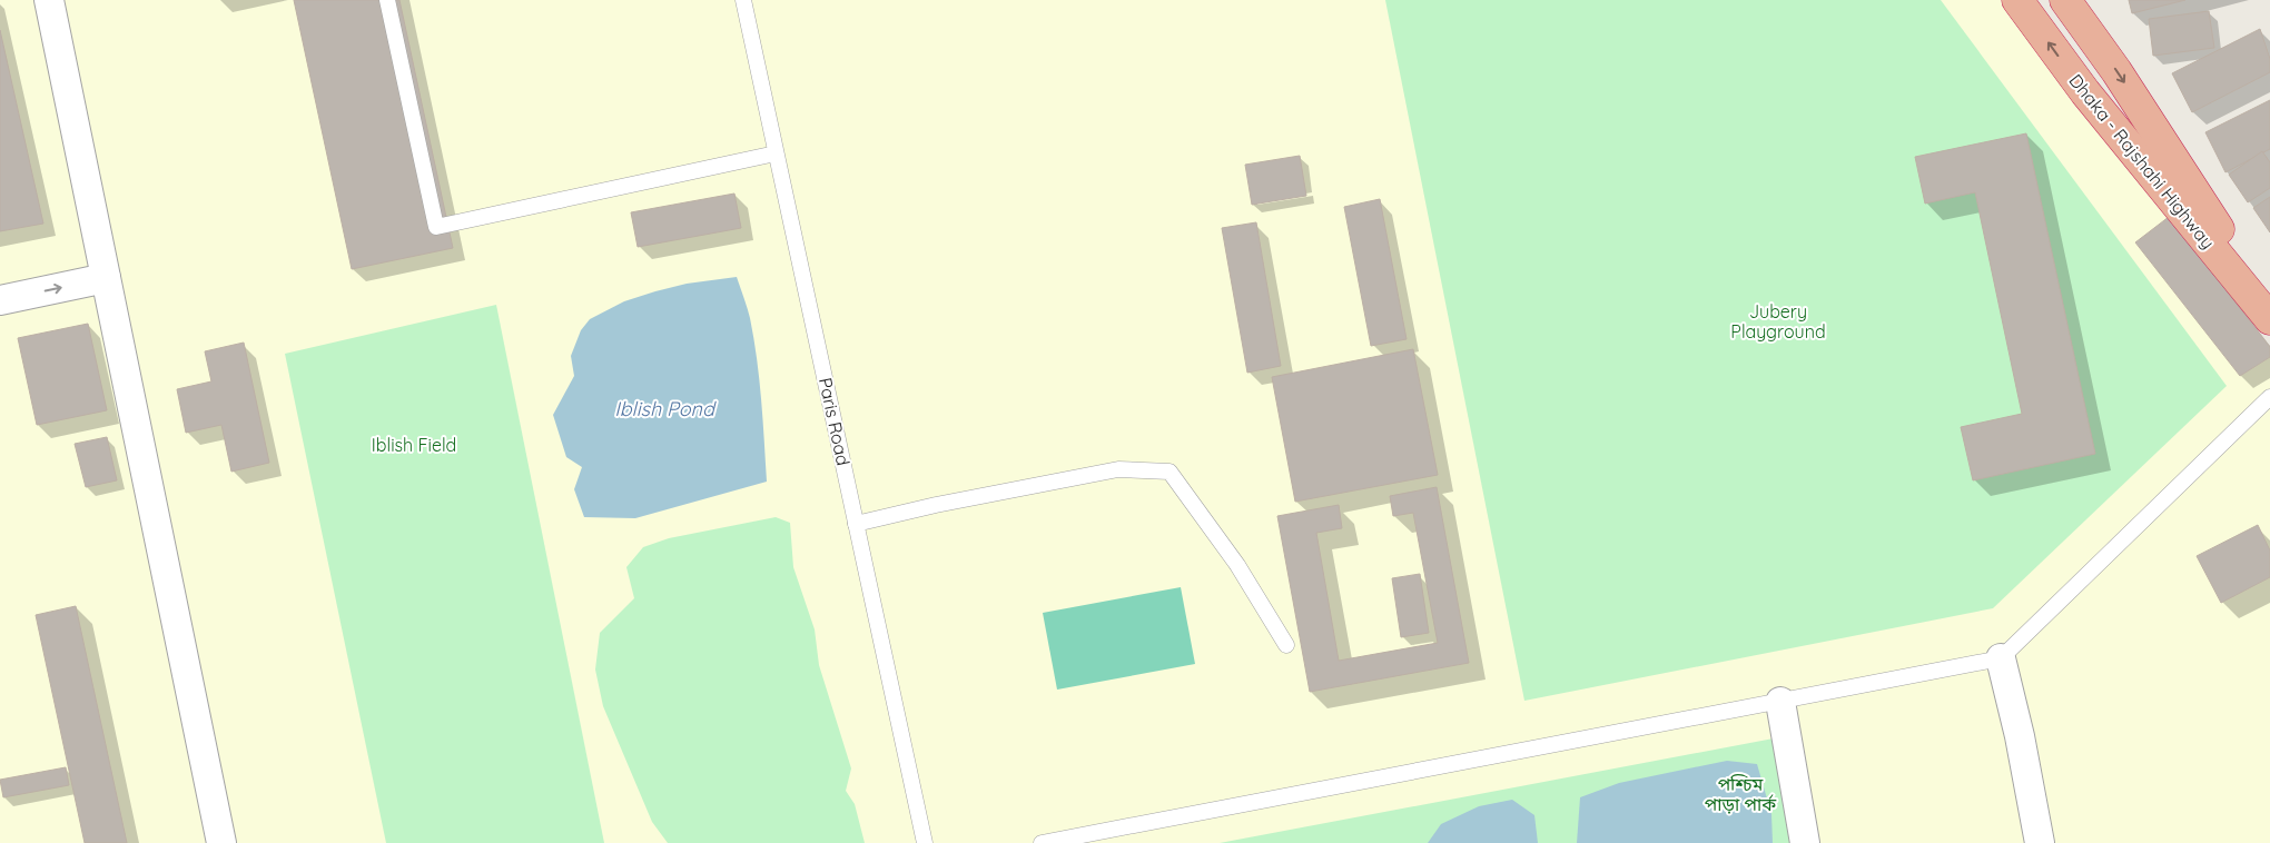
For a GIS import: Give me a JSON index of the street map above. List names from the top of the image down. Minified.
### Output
{"streets":{"highway":["Dhaka - Rajshahi Highway"],"lane":["Paris Road"]},"water":["Iblish Pond"],"parks":["Jubery Playground","Iblish Field","পশ্চিম পাড়া পার্ক"]}
